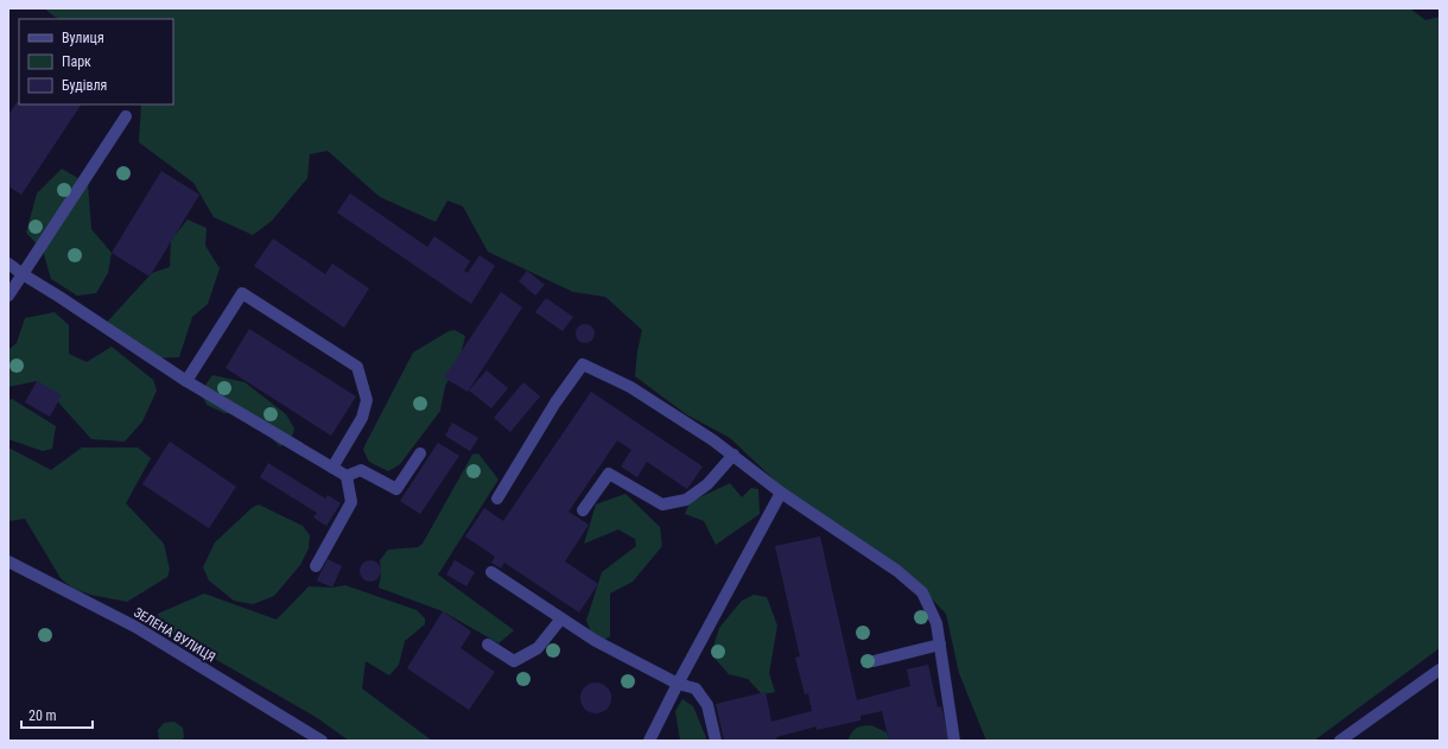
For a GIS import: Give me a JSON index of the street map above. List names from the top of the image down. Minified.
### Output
{"streets":{"street":["ЗЕЛЕНА ВУЛИЦЯ"]},"legend":["Вулиця","Парк","Будівля"],"scale_bar":"20 m"}
